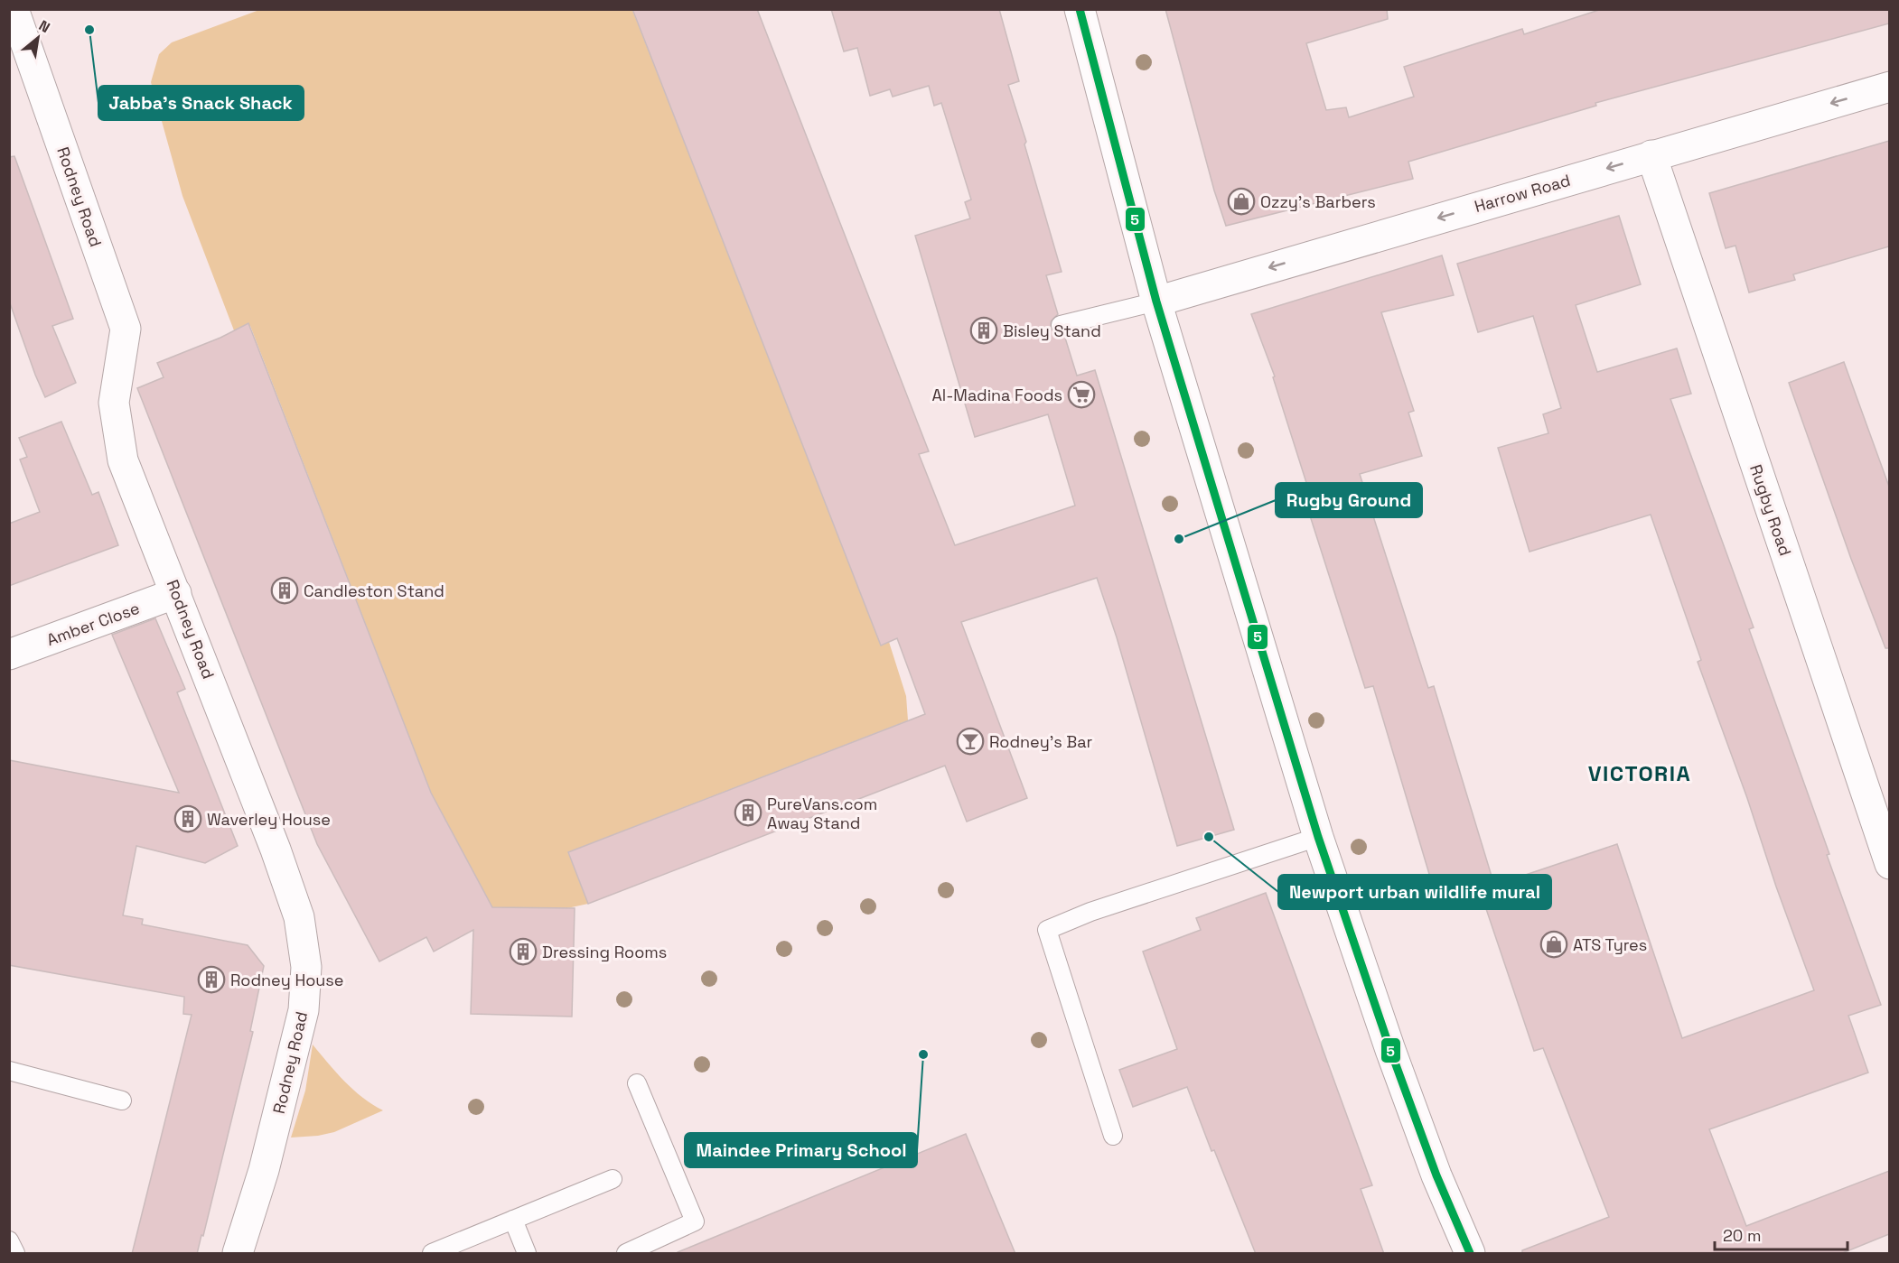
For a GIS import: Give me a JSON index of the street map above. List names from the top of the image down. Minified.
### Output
{"streets":{"street":["Harrow Road","Rodney Road","Rugby Road","Amber Close"]},"crossings":[["Harrow Road","Rugby Road"],["Rodney Road","Amber Close"]],"one_way":["Harrow Road"],"districts":["VICTORIA"],"places":{"other":["Jabba's Snack Shack","Rugby Ground","Newport urban wildlife mural","Maindee Primary School"],"shop":["Ozzy's Barbers","ATS Tyres"],"building":["Bisley Stand","Candleston Stand","PureVans.com Away Stand","Waverley House","Dressing Rooms","Rodney House"],"supermarket":["Al-Madina Foods"],"bar":["Rodney's Bar"]},"lines":["transit line 5"],"scale_bar":"20 m","north":"top right"}
